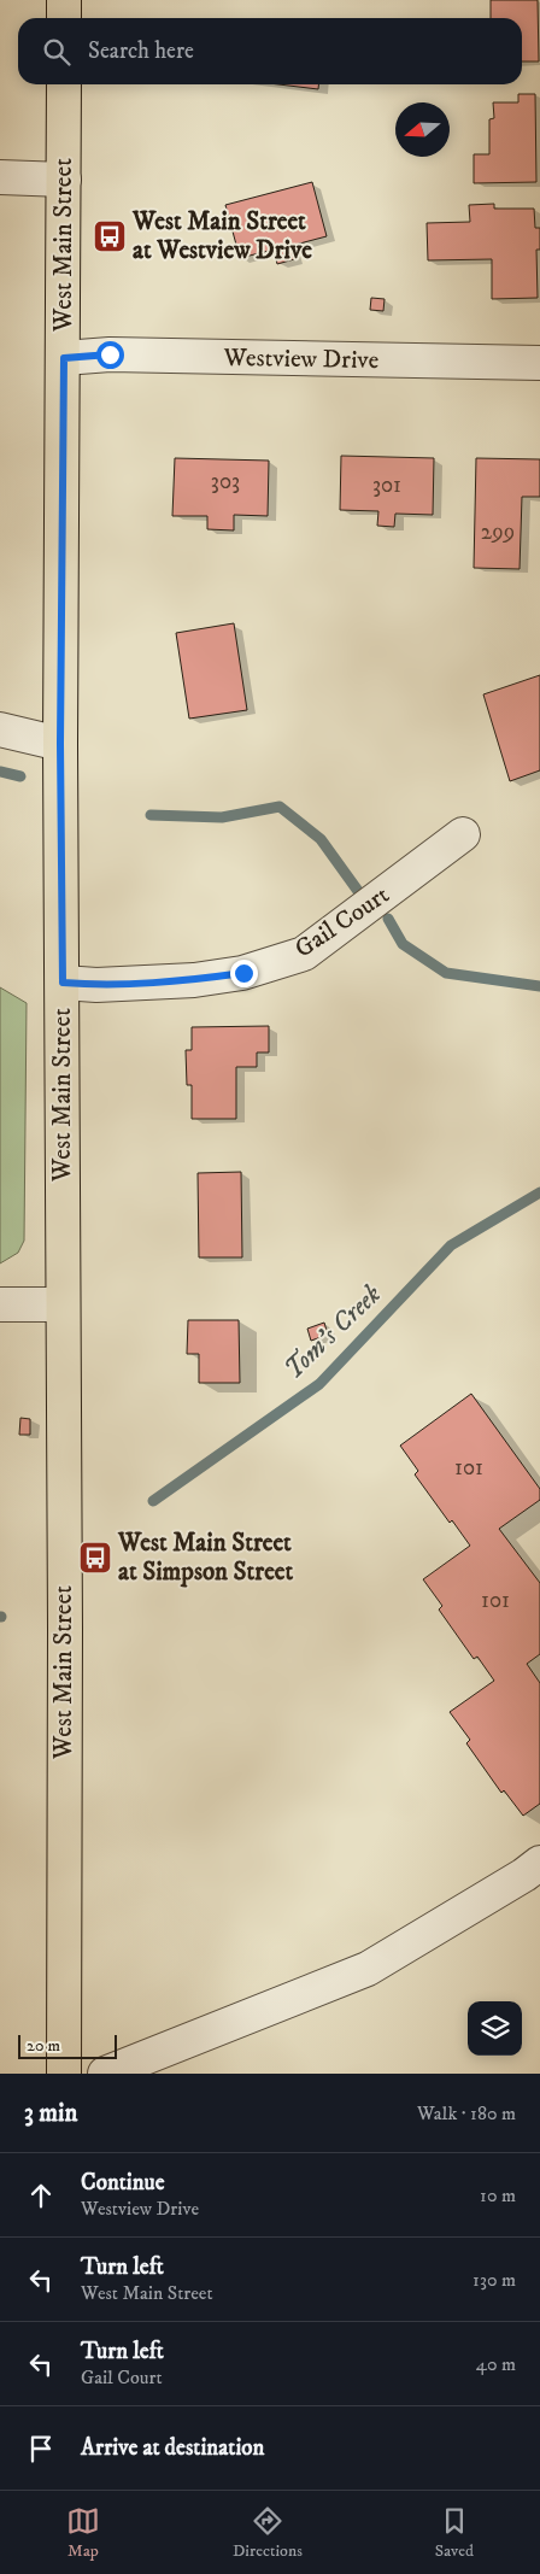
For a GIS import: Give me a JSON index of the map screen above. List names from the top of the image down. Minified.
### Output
{"streets":{"main road":["West Main Street"],"street":["Westview Drive","Gail Court"]},"crossings":[["West Main Street","Westview Drive"],["West Main Street","Gail Court"]],"water":["Tom's Creek"],"places":{"bus stop":["West Main Street at Westview Drive","West Main Street at Simpson Street"]},"house_numbers":["303","301","299","101","101"],"scale_bar":"20 m","north":"left","page":{"search":"Search here","scale":"20 m","heading":["3 min","Walk · 180 m"],"list":[["Continue","Westview Drive","10 m"],["Turn left","West Main Street","130 m"],["Turn left","Gail Court","40 m"],"Arrive at destination"],"nav":["Map","Directions","Saved"]}}
